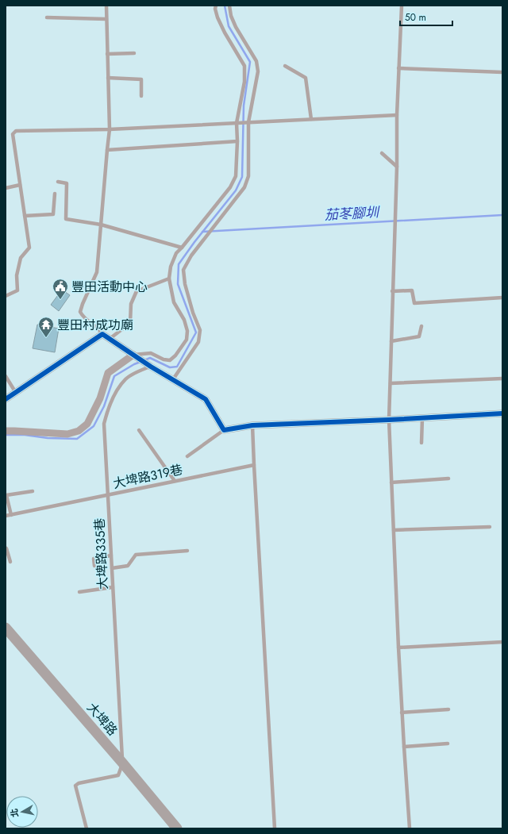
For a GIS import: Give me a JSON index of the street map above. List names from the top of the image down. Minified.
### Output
{"streets":{"main road":["大埤路"],"lane":["大埤路319巷","大埤路335巷"]},"crossings":[["大埤路319巷","大埤路335巷"],["大埤路335巷","大埤路"]],"water":["茄苳腳圳"],"places":{"public building":["豐田活動中心"],"temple":["豐田村成功廟"]},"scale_bar":"50 m","north":"left"}
